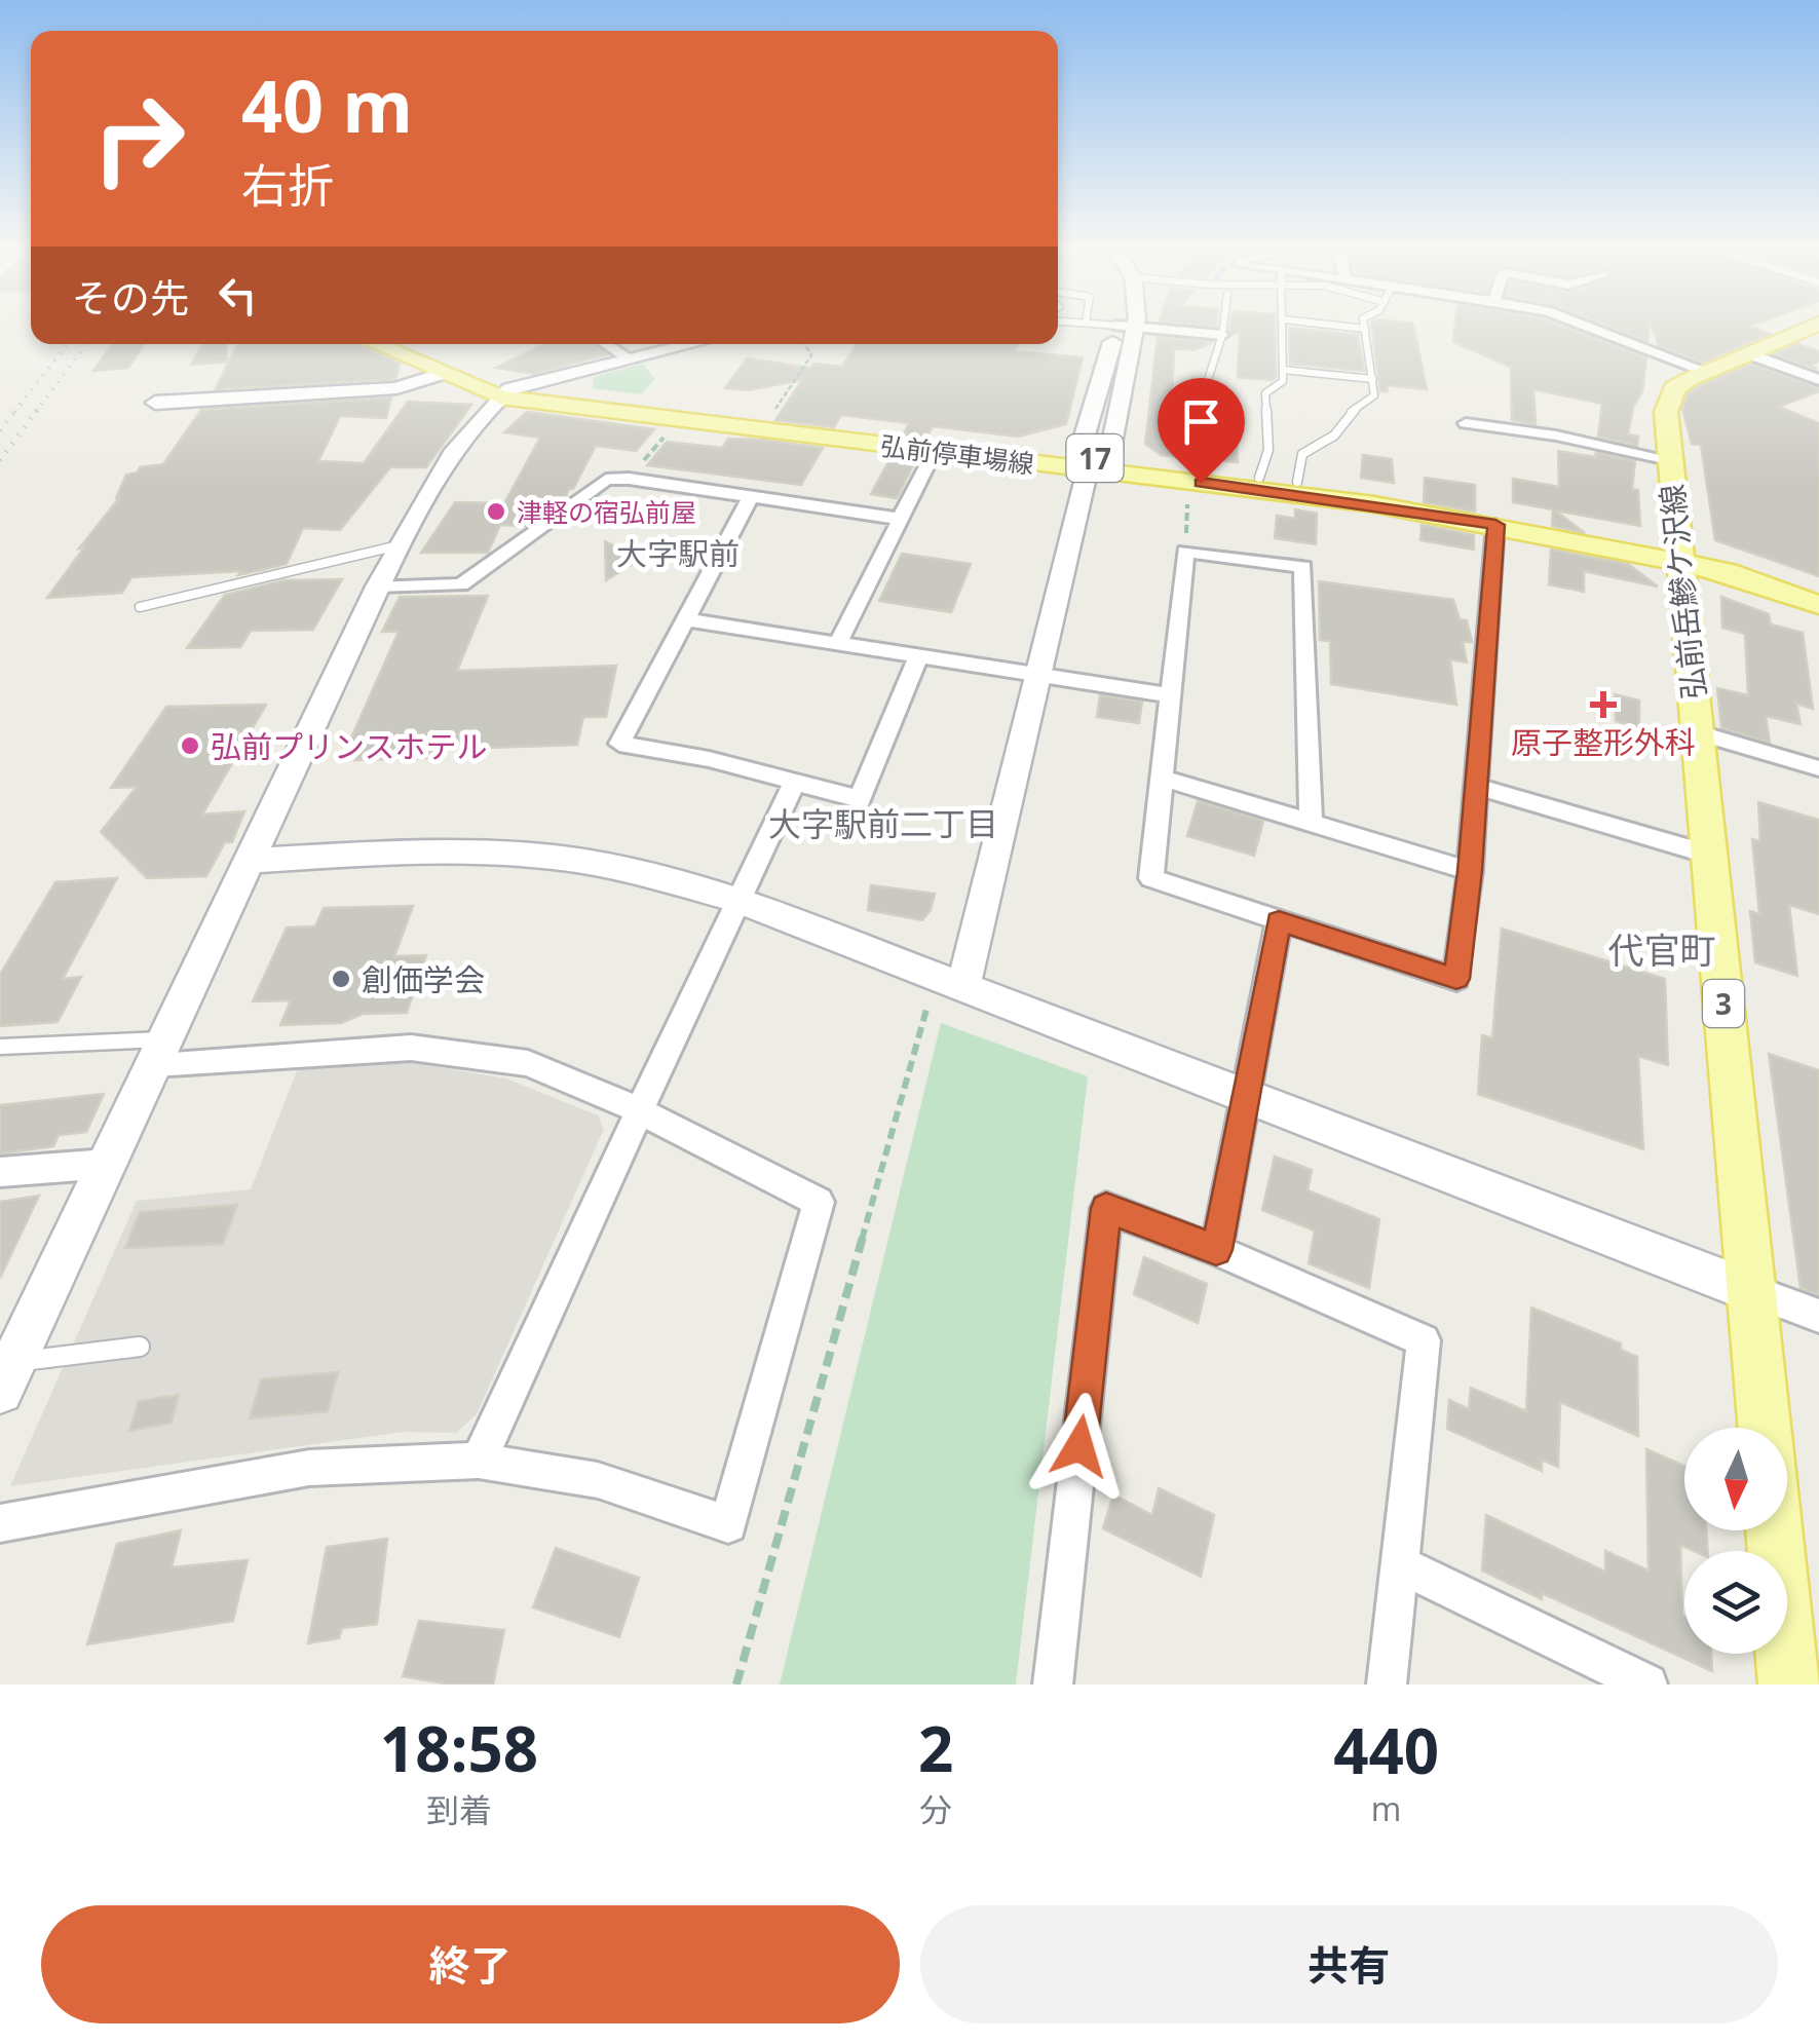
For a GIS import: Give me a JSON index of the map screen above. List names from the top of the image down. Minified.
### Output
{"streets":{"main road":["弘前停車場線","17","弘前岳鰺ケ沢線","3"]},"crossings":[["弘前停車場線","弘前岳鰺ケ沢線"]],"districts":["大字駅前","大字駅前二丁目","代官町"],"places":{"other":["津軽の宿弘前屋","弘前プリンスホテル","創価学会"],"health":["原子整形外科"]},"north":"bottom","page":{"turn":["40 m","右折"],"then":"その先","eta":["18:58","到着","2","分","440","m"],"buttons":["終了","共有"]}}
